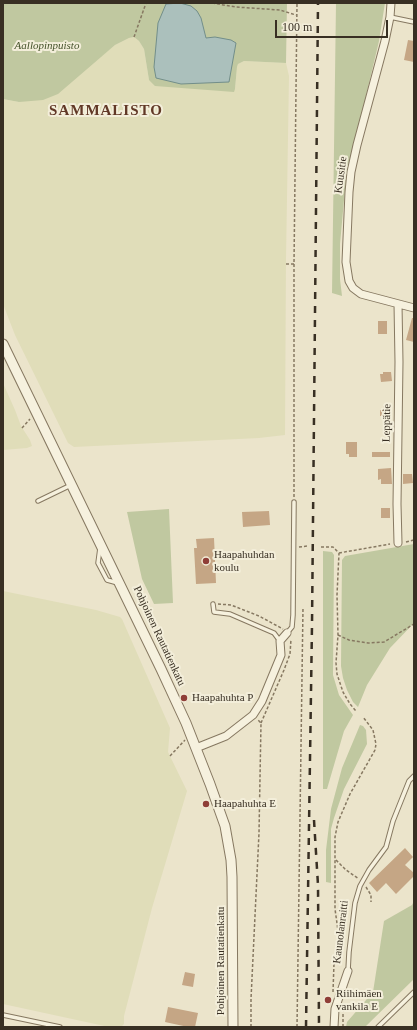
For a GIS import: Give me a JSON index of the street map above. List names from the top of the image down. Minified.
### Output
{"streets":{"street":["Kuusitie","Leppätie","Pohjoinen Rautatienkatu","Kaunolanraitti"]},"crossings":[["Kuusitie","Leppätie"]],"districts":["SAMMALISTO"],"parks":["Aallopinpuisto"],"places":["Haapahuhdan koulu","Haapahuhta P","Haapahuhta E","Riihimäen vankila E"],"scale_bar":"100 m"}
